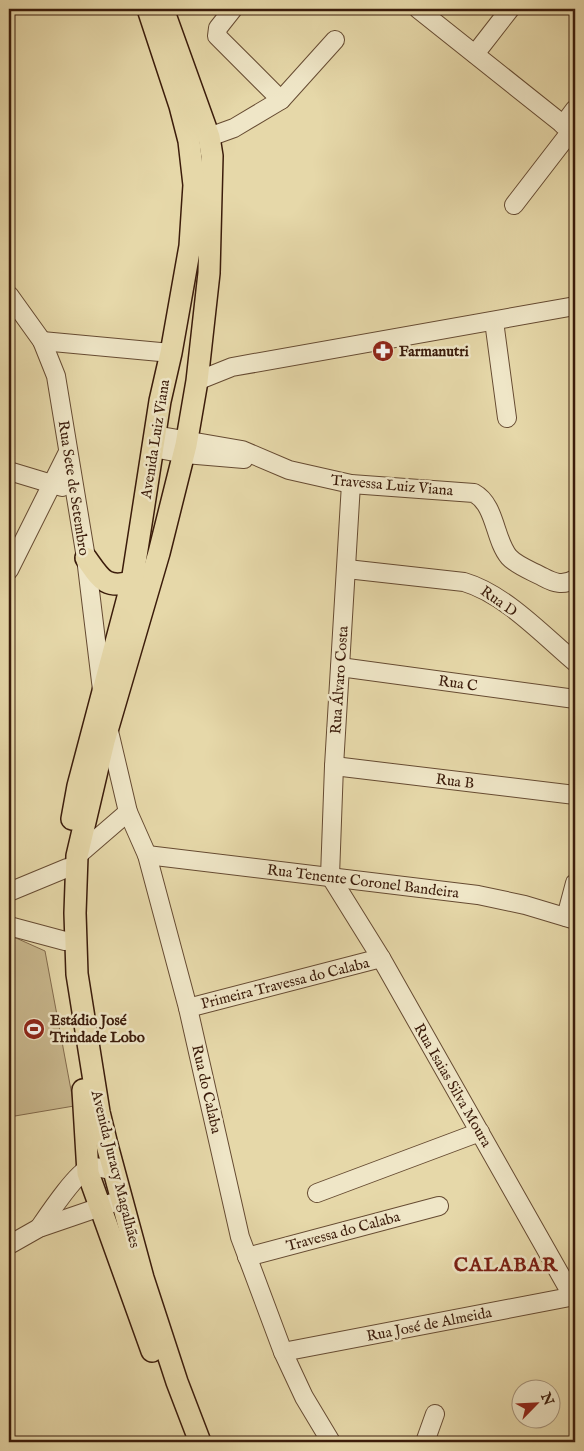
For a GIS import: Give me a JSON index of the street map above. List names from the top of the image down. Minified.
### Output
{"streets":{"main road":["Avenida Luiz Viana","Avenida Juracy Magalhães"],"street":["Travessa Luiz Viana","Rua Sete de Setembro","Rua D","Rua Álvaro Costa","Rua C","Rua B","Rua Tenente Coronel Bandeira","Primeira Travessa do Calaba","Rua Isaias Silva Moura","Rua do Calaba","Travessa do Calaba","Rua José de Almeida"]},"crossings":[["Avenida Luiz Viana","Travessa Luiz Viana"],["Avenida Luiz Viana","Rua Sete de Setembro"],["Avenida Luiz Viana","Rua do Calaba"],["Avenida Luiz Viana","Avenida Juracy Magalhães"],["Travessa Luiz Viana","Rua Álvaro Costa"],["Rua D","Rua Álvaro Costa"],["Rua Álvaro Costa","Rua C"],["Rua Álvaro Costa","Rua B"],["Rua Álvaro Costa","Rua Tenente Coronel Bandeira"],["Rua Álvaro Costa","Rua Isaias Silva Moura"],["Rua Tenente Coronel Bandeira","Rua Isaias Silva Moura"],["Rua Tenente Coronel Bandeira","Rua do Calaba"],["Primeira Travessa do Calaba","Rua Isaias Silva Moura"],["Primeira Travessa do Calaba","Rua do Calaba"],["Rua Isaias Silva Moura","Rua José de Almeida"],["Rua do Calaba","Travessa do Calaba"],["Rua do Calaba","Rua José de Almeida"]],"districts":["CALABAR"],"places":{"pharmacy":["Farmanutri"],"sports":["Estádio José Trindade Lobo"]},"north":"top right"}
